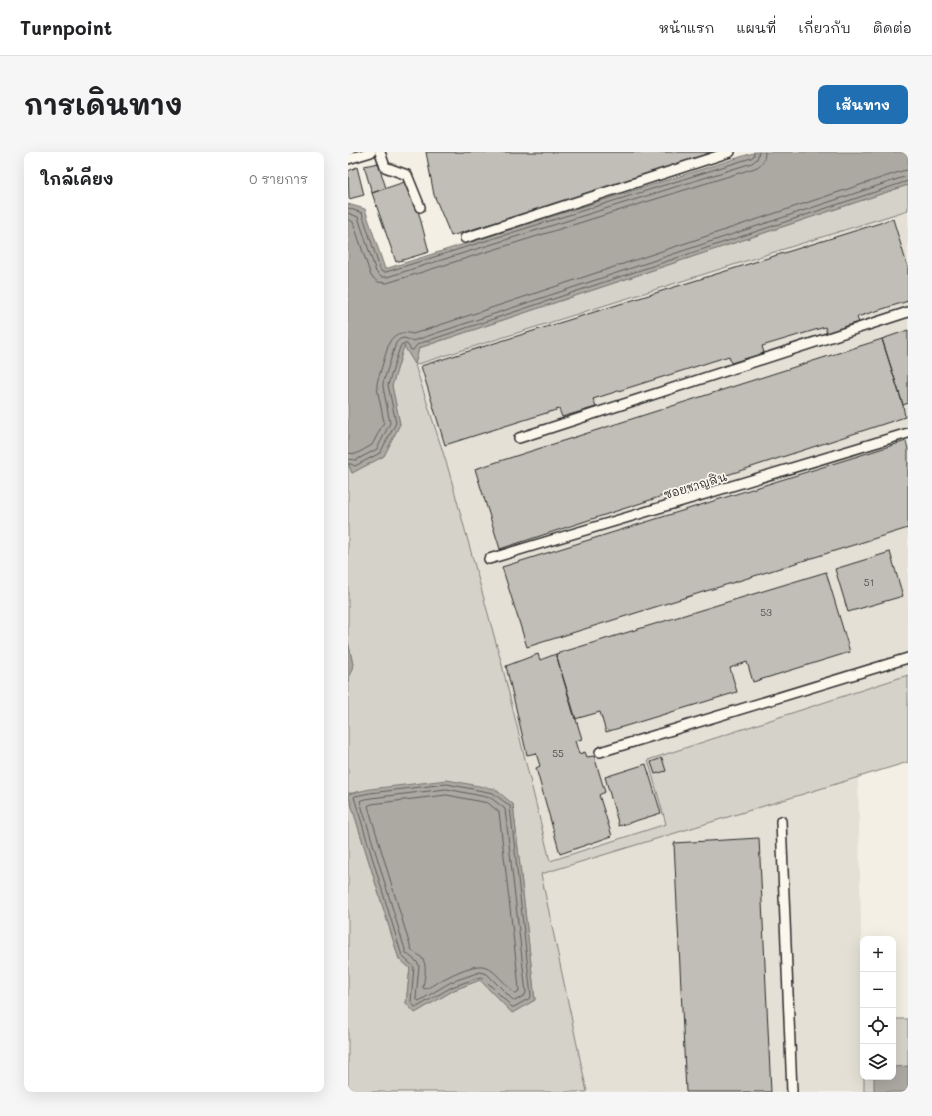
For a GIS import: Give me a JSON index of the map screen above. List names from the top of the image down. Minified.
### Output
{"streets":{"lane":["ซอยชาญสิน"]},"house_numbers":["51","53","55"],"page":{"header":"Turnpoint","nav":["หน้าแรก","แผนที่","เกี่ยวกับ","ติดต่อ"],"buttons":"เส้นทาง","title":"การเดินทาง","heading":["ใกล้เคียง","0 รายการ"],"map_buttons":["+","−"]}}
